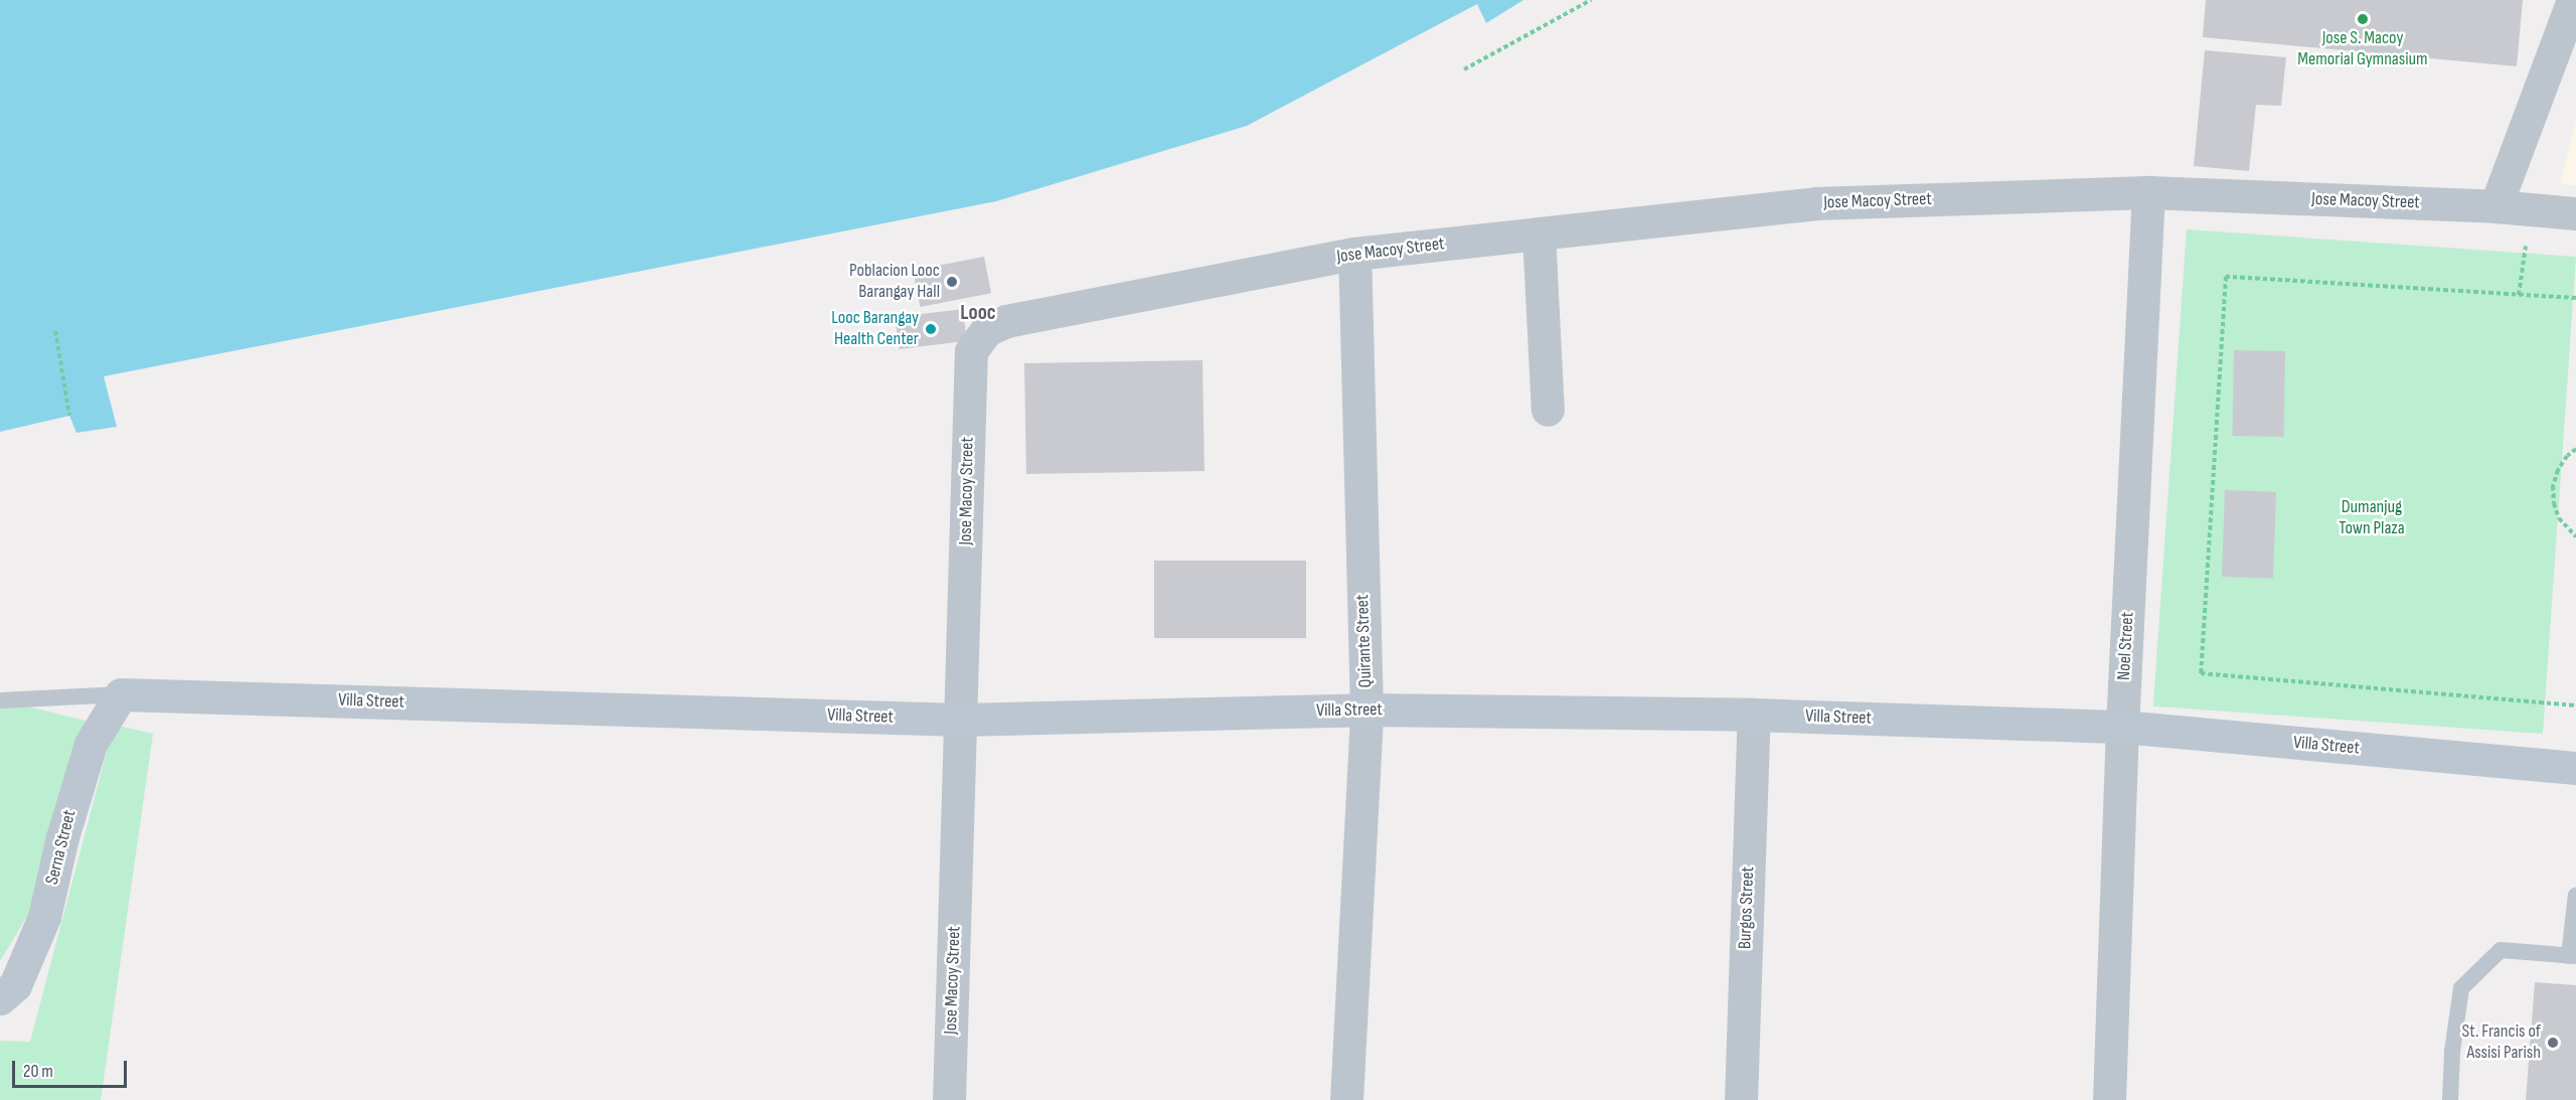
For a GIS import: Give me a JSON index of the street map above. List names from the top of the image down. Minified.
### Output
{"streets":{"street":["Jose Macoy Street","Quirante Street","Noel Street","Villa Street","Serna Street","Burgos Street"]},"crossings":[["Jose Macoy Street","Quirante Street"],["Jose Macoy Street","Noel Street"],["Jose Macoy Street","Villa Street"],["Quirante Street","Villa Street"],["Noel Street","Villa Street"],["Villa Street","Serna Street"],["Villa Street","Burgos Street"]],"districts":["Looc"],"parks":["Dumanjug Town Plaza"],"places":["Jose S. Macoy Memorial Gymnasium","Poblacion Looc Barangay Hall","Looc Barangay Health Center","St. Francis of Assisi Parish"],"scale_bar":"20 m"}
